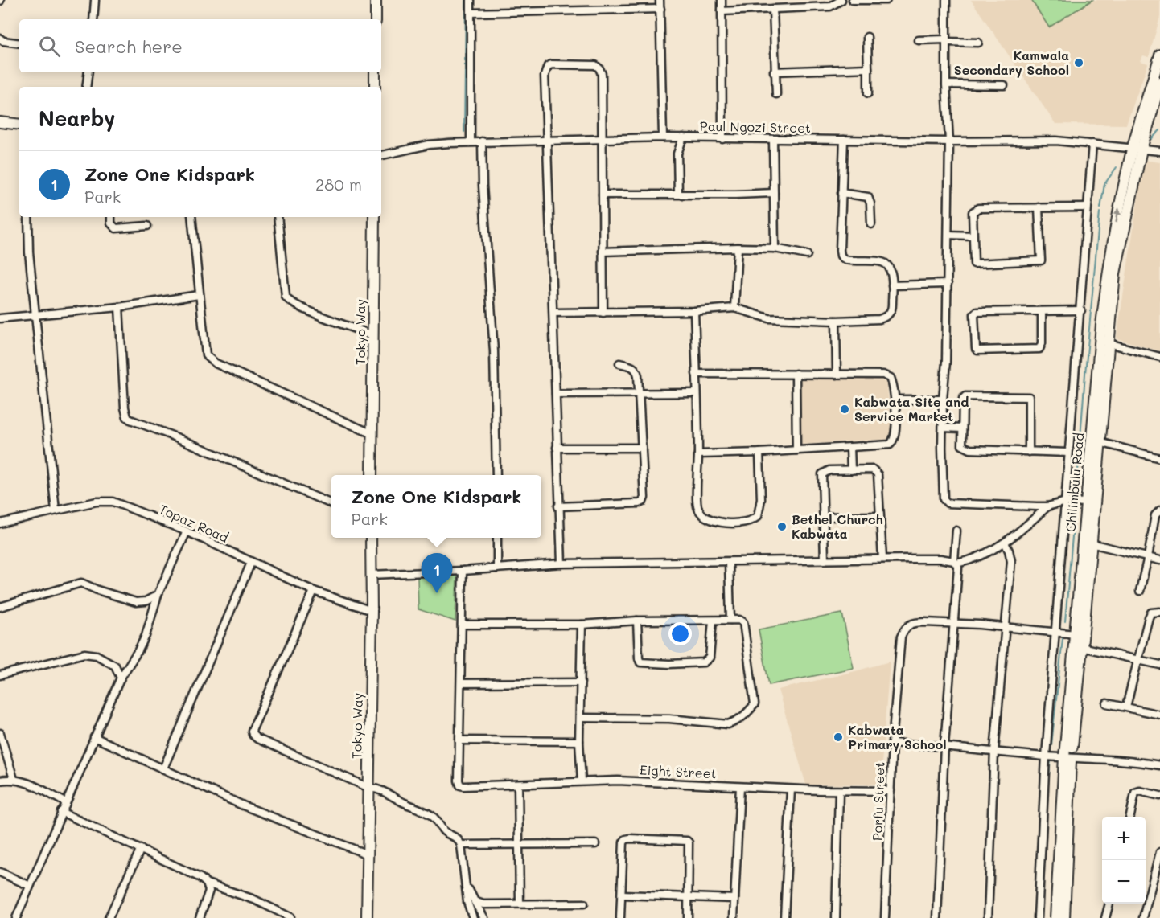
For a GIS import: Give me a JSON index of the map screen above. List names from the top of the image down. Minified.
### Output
{"streets":{"main road":["Tokyo Way","Chilimbulu Road"],"street":["Paul Ngozi Street","Topaz Road","Eight Street","Porfu Street"]},"crossings":[["Paul Ngozi Street","Chilimbulu Road"],["Tokyo Way","Topaz Road"],["Eight Street","Porfu Street"]],"places":["Kamwala Secondary School","Kabwata Site and Service Market","Bethel Church Kabwata","Kabwata Primary School"],"page":{"search":"Search here","heading":"Nearby","list":[{"mark":"1","name":"Zone One Kidspark","note":"Park","value":"280 m"}],"popup":["Zone One Kidspark","Park"],"pins":"1","map_buttons":["+","−"]}}
